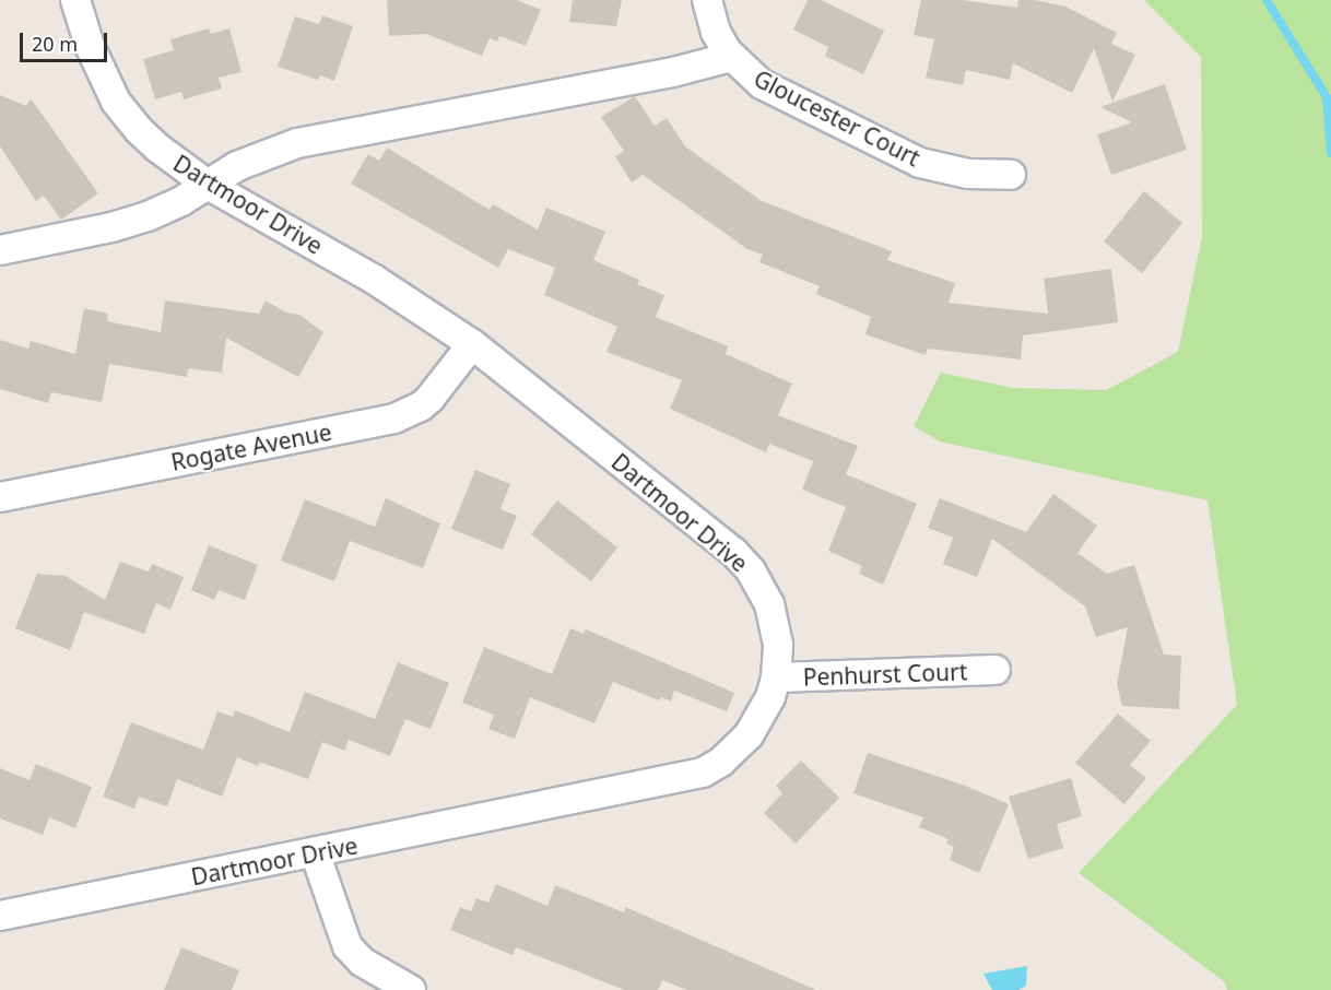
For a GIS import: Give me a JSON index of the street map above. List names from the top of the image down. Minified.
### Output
{"streets":{"street":["Gloucester Court","Dartmoor Drive","Rogate Avenue","Penhurst Court"]},"crossings":[["Dartmoor Drive","Rogate Avenue"],["Dartmoor Drive","Penhurst Court"]],"scale_bar":"20 m"}
